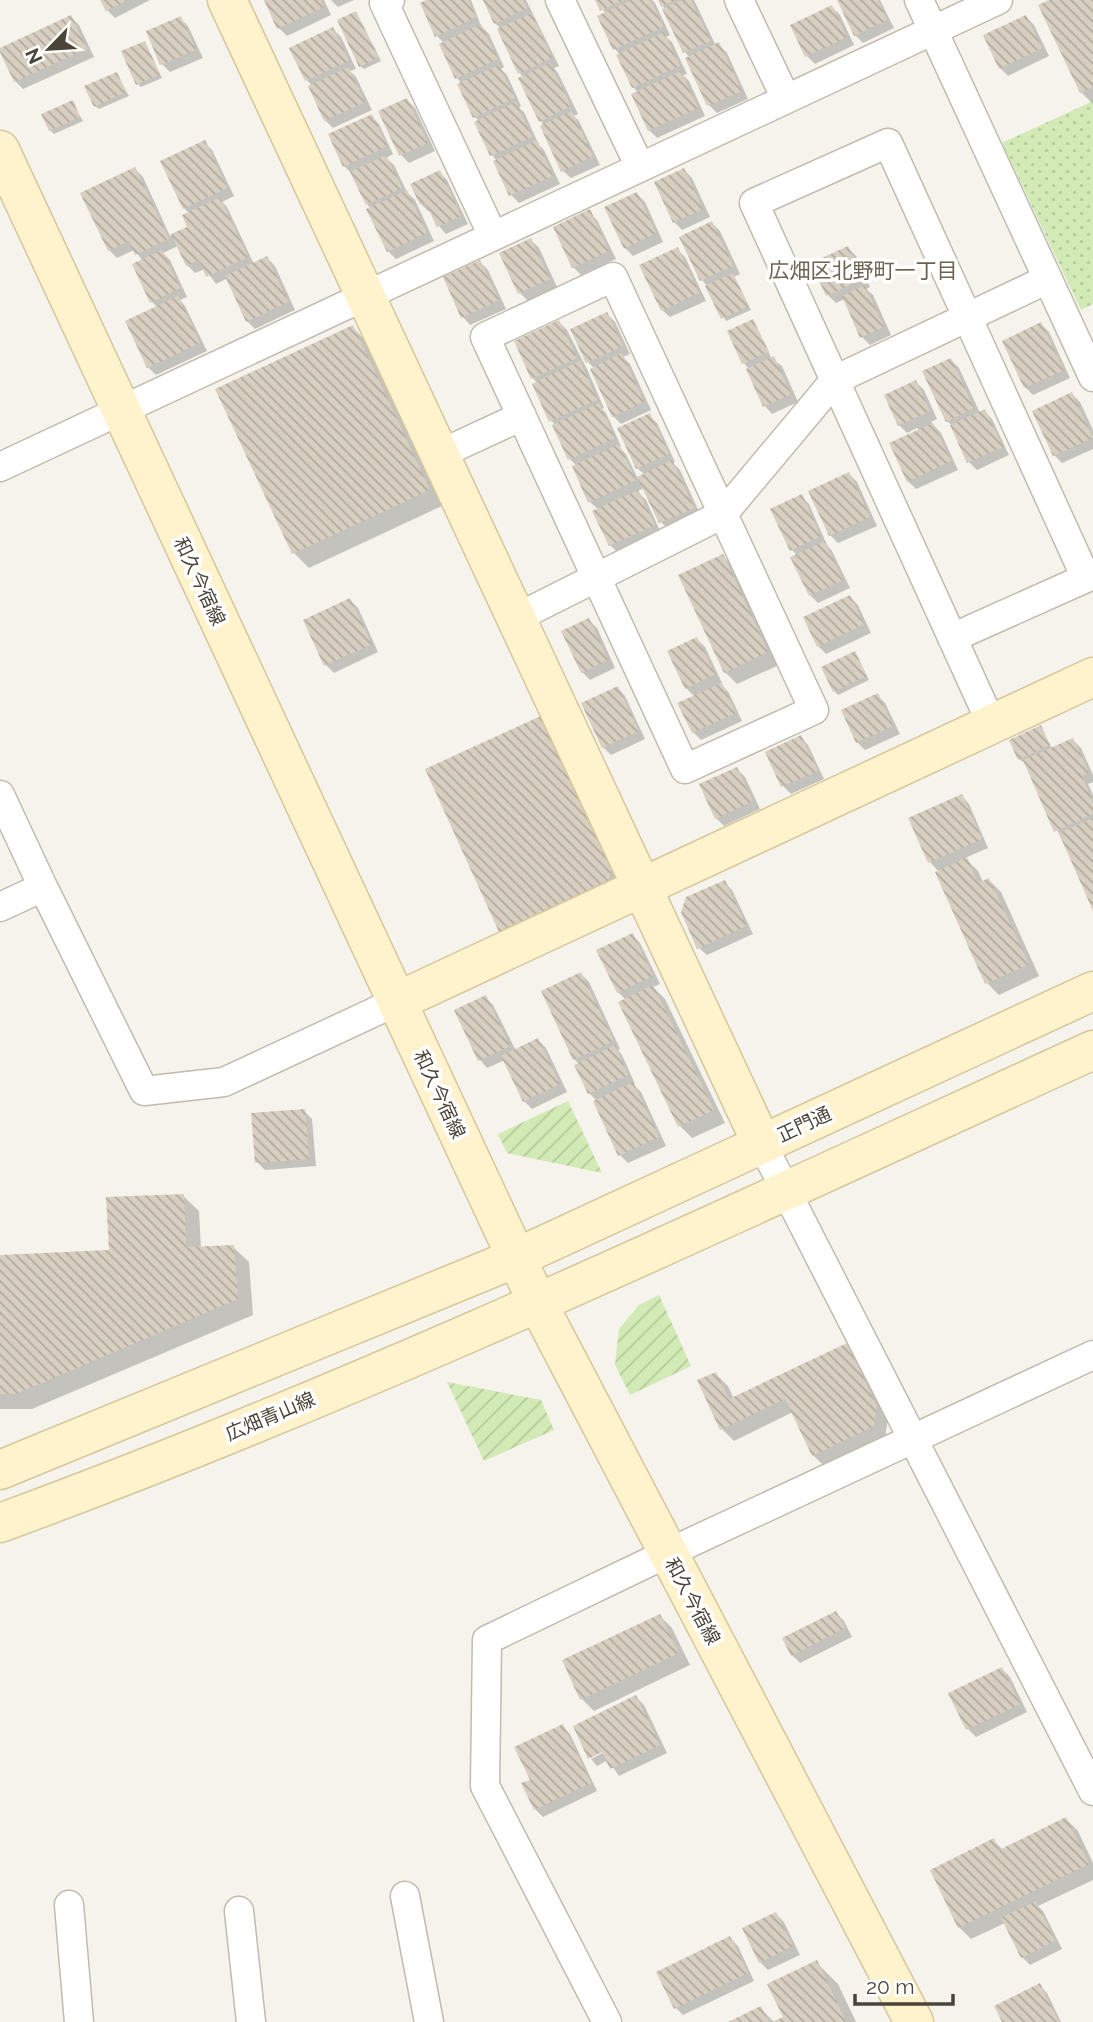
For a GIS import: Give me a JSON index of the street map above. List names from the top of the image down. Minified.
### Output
{"streets":{"street":["和久今宿線","正門通","広畑青山線"]},"crossings":[["和久今宿線","正門通"],["和久今宿線","広畑青山線"]],"districts":["広畑区北野町一丁目"],"scale_bar":"20 m","north":"bottom left"}
